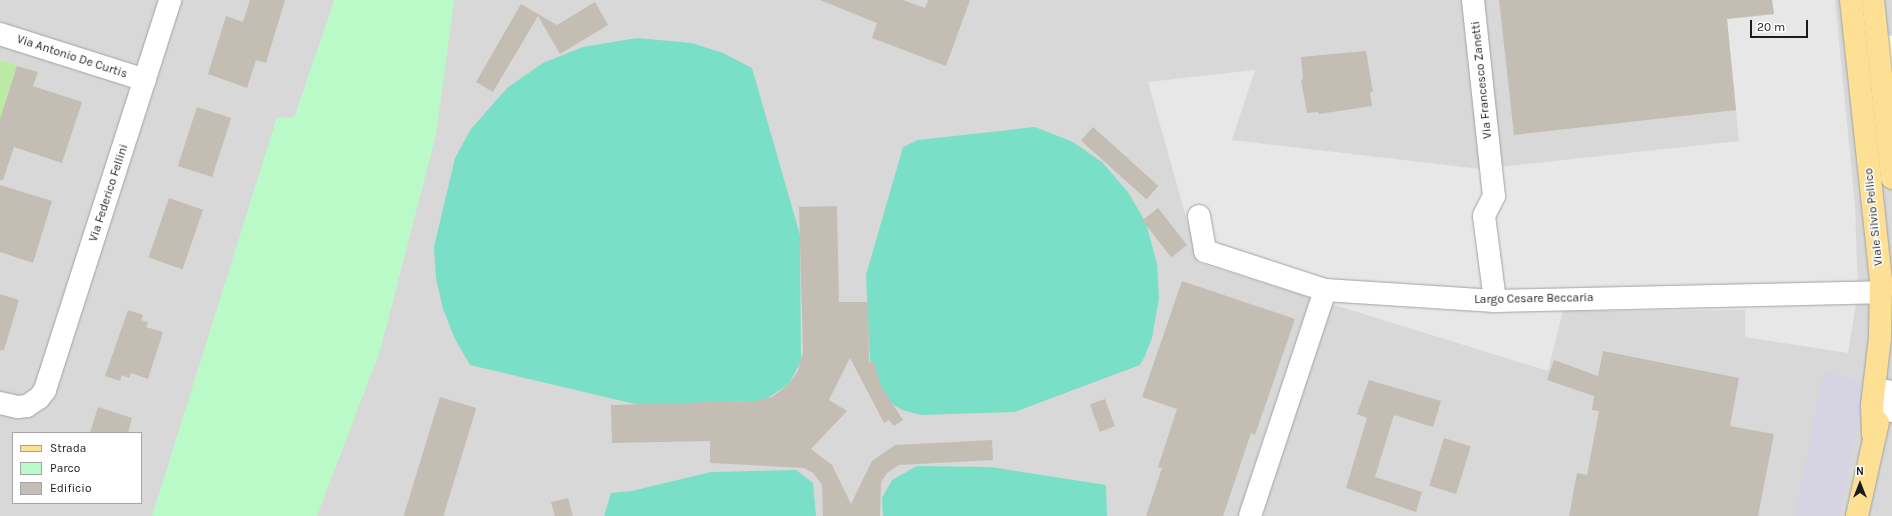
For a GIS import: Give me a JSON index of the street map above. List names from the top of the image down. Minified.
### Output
{"streets":{"main road":["Viale Silvio Pellico"],"street":["Via Antonio De Curtis","Via Francesco Zanetti","Via Federico Fellini","Largo Cesare Beccaria"]},"crossings":[["Via Antonio De Curtis","Via Federico Fellini"],["Via Francesco Zanetti","Largo Cesare Beccaria"],["Viale Silvio Pellico","Largo Cesare Beccaria"]],"legend":["Strada","Parco","Edificio"],"scale_bar":"20 m","north":"top"}
